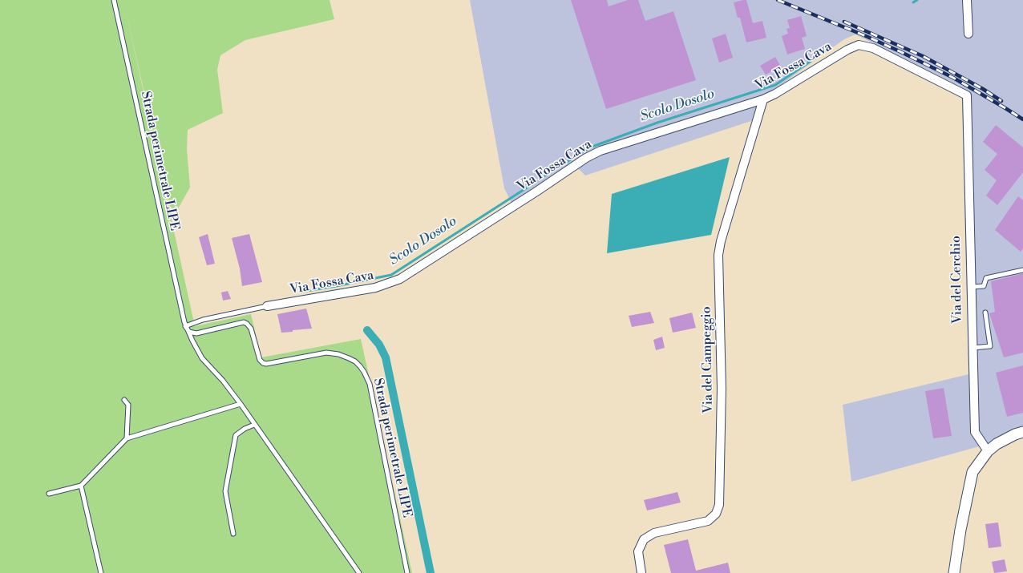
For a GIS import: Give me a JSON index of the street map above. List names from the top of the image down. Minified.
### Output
{"streets":{"street":["Via Fossa Cava","Via del Cerchio","Via del Campeggio"],"lane":["Strada perimetrale LIPE"]},"crossings":[["Via Fossa Cava","Via del Cerchio"],["Via Fossa Cava","Via del Campeggio"]],"water":["Scolo Dosolo"]}
